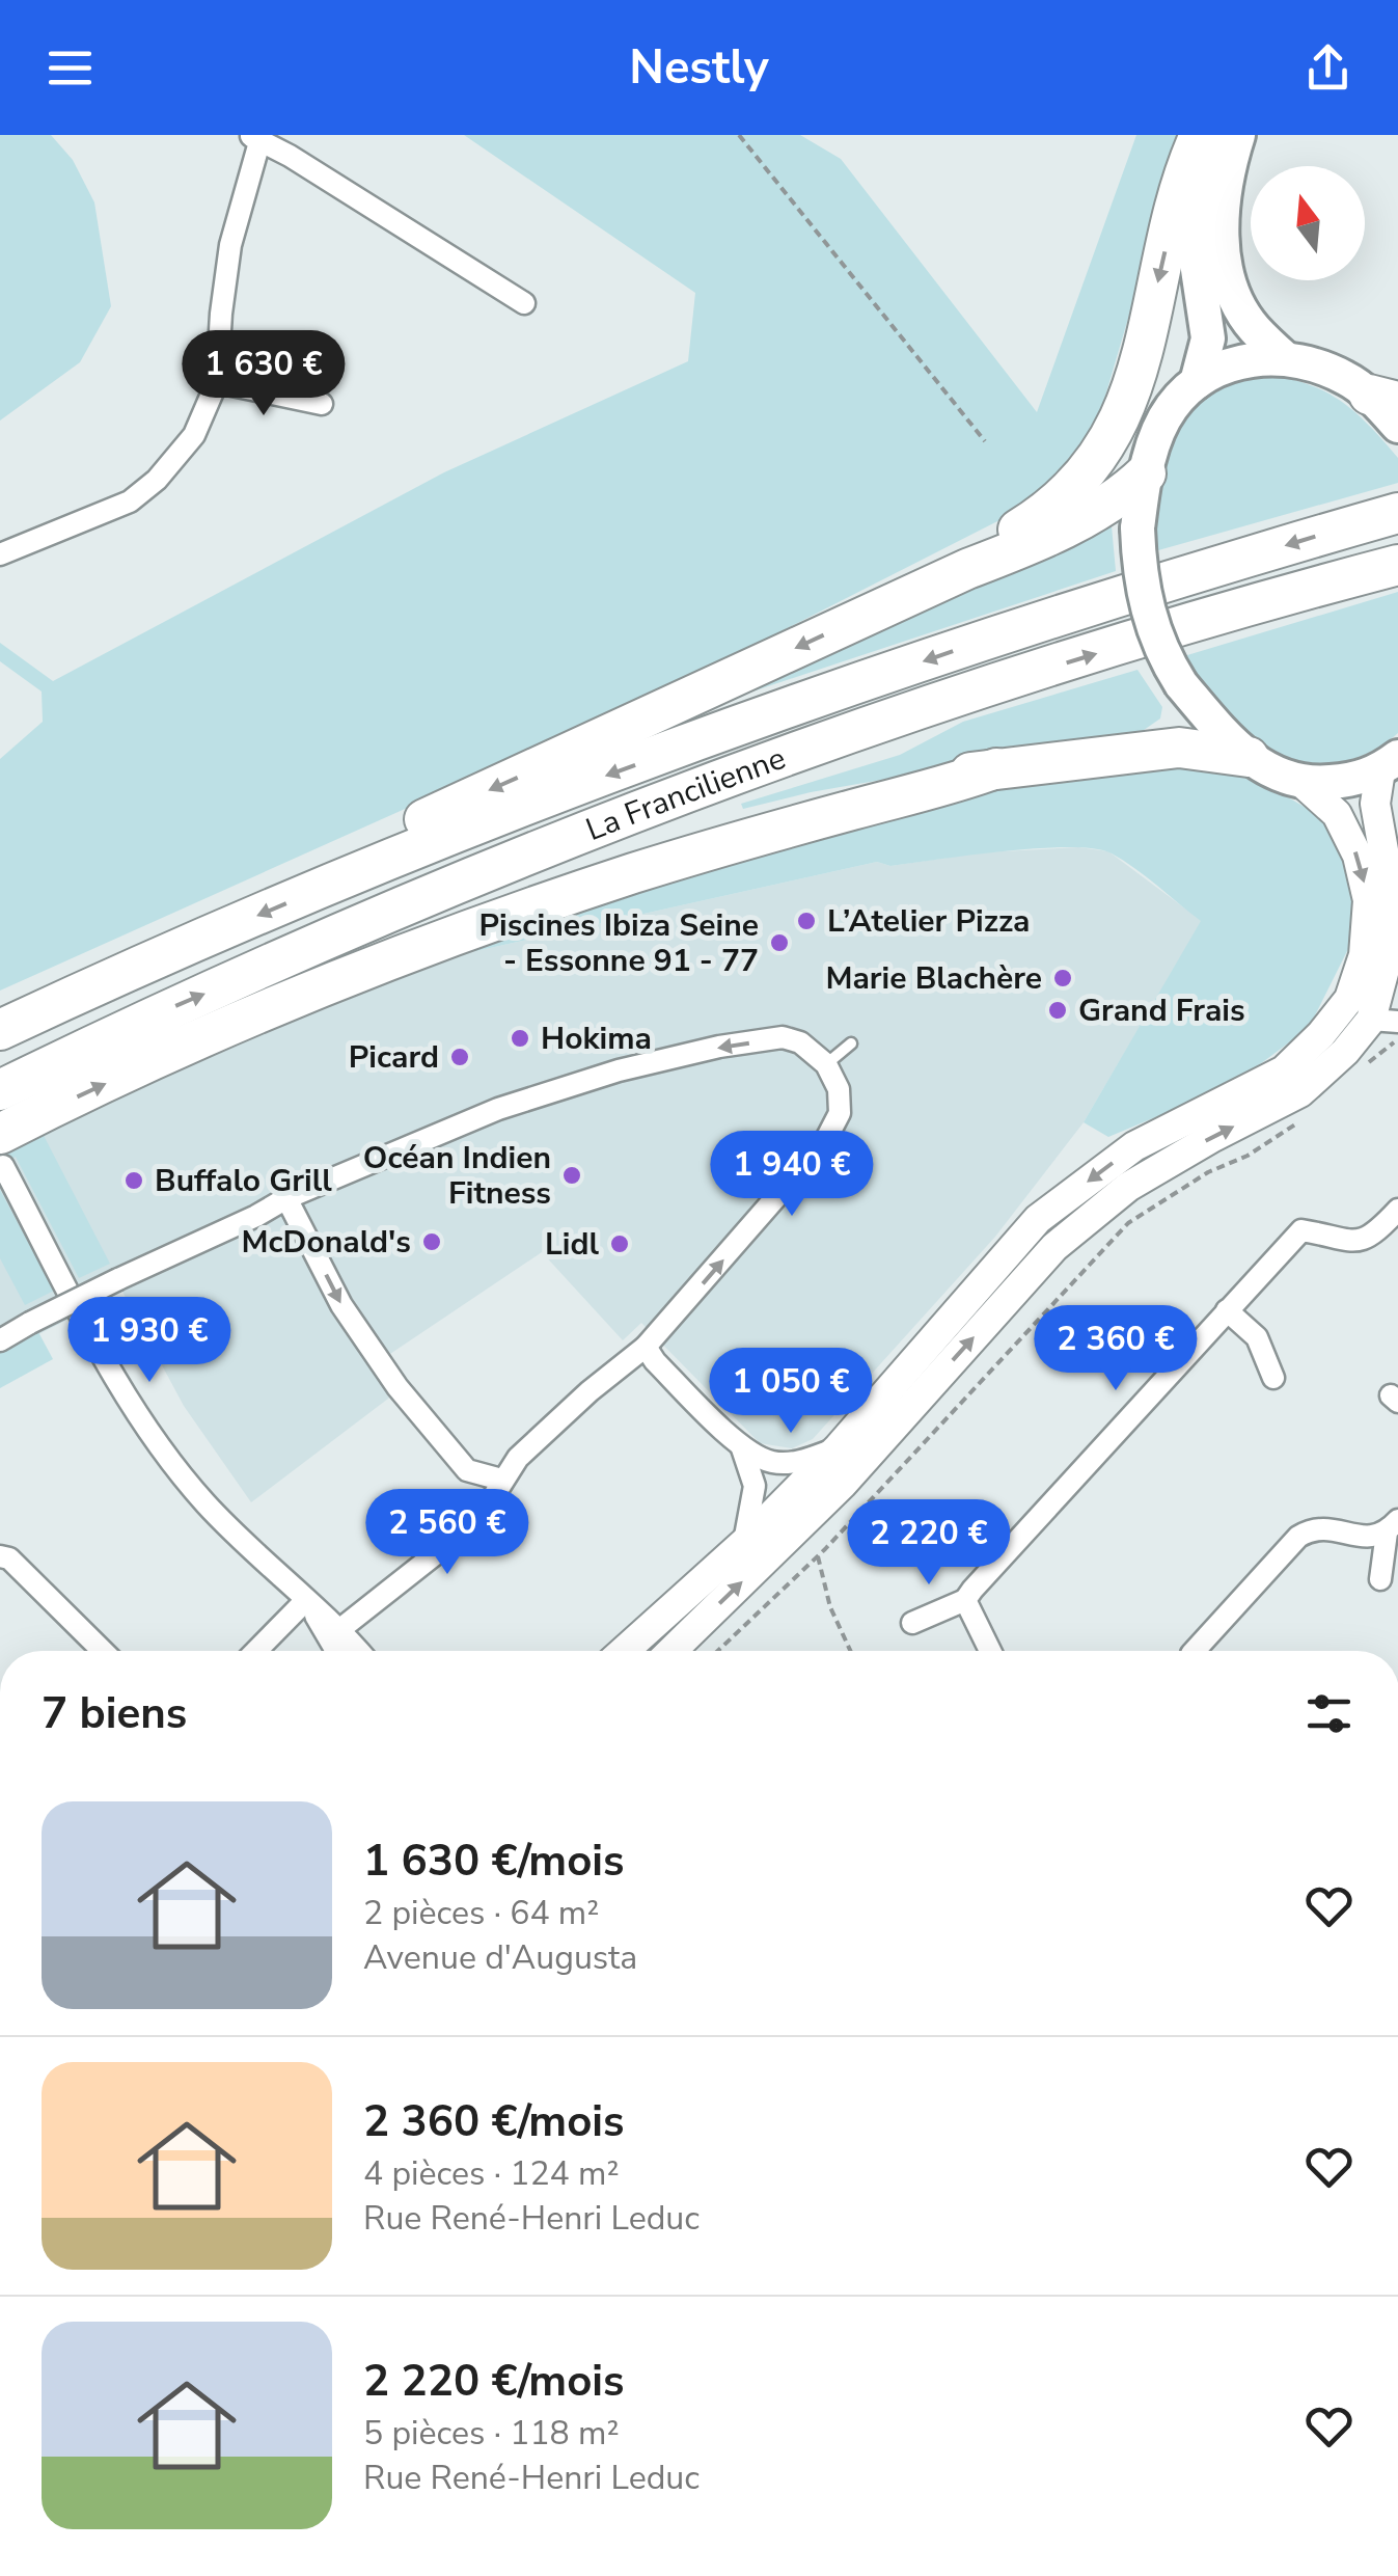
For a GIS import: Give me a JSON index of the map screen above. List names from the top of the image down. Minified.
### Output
{"streets":{"highway":["La Francilienne"]},"places":["L’Atelier Pizza","Piscines Ibiza Seine - Essonne 91 - 77","Marie Blachère","Grand Frais","Hokima","Picard","Océan Indien Fitness","Buffalo Grill","McDonald's","Lidl"],"north":"top","page":{"header":"Nestly","price":["1 630 €","1 940 €","1 930 €","2 360 €","1 050 €","2 560 €","2 220 €"],"heading":"7 biens","list":[{"name":"1 630 €/mois","note":"2 pièces · 64 m² · Avenue d'Augusta"},{"name":"2 360 €/mois","note":"4 pièces · 124 m² · Rue René-Henri Leduc"},{"name":"2 220 €/mois","note":"5 pièces · 118 m² · Rue René-Henri Leduc"}]}}
